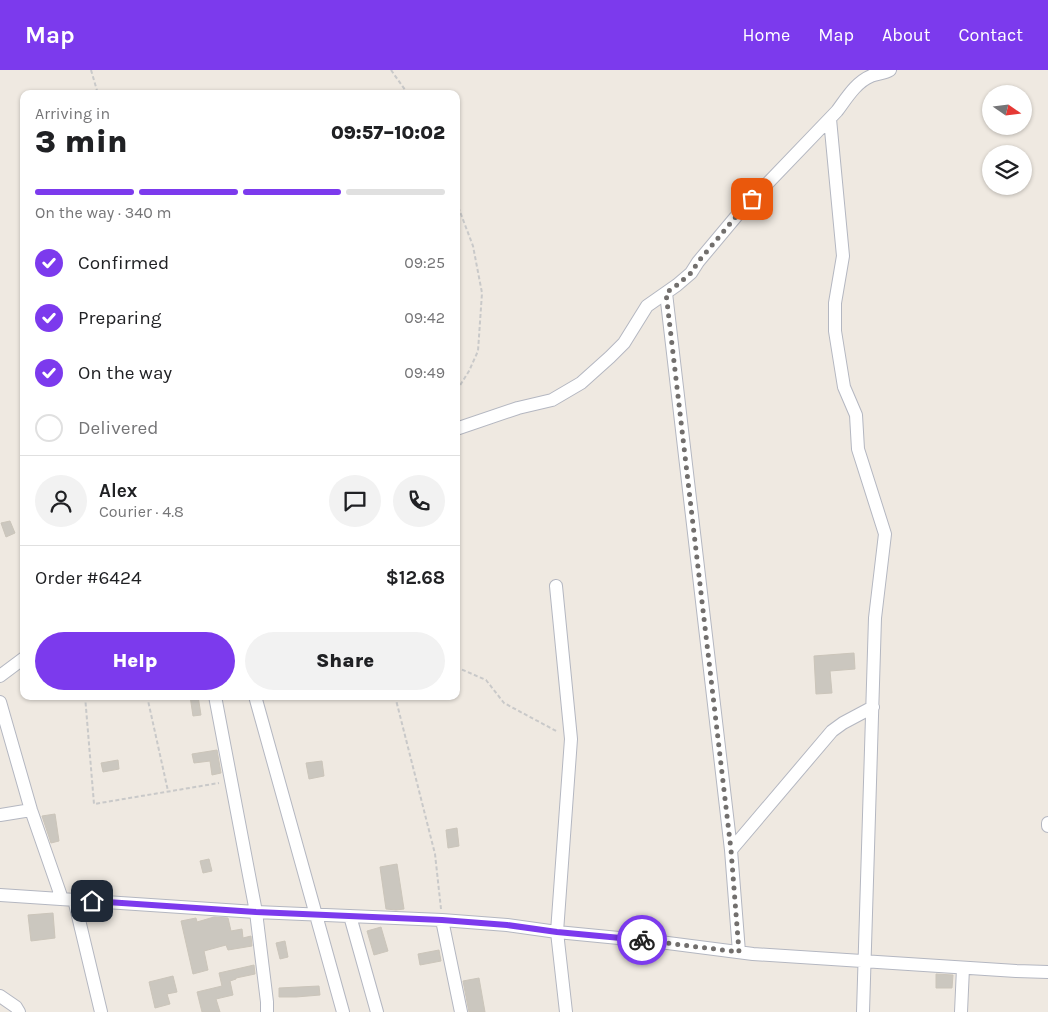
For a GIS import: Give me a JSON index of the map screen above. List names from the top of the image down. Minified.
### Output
{"north":"right","page":{"header":"Map","nav":["Home","Map","About","Contact"],"heading":["3 min","Arriving in","09:57–10:02"],"panel":["Alex","Courier · 4.8","Order #6424","$12.68"],"bar":"On the way · 340 m","list":[["Confirmed","09:25"],["Preparing","09:42"],["On the way","09:49"],"Delivered"],"buttons":["Help","Share"]}}
